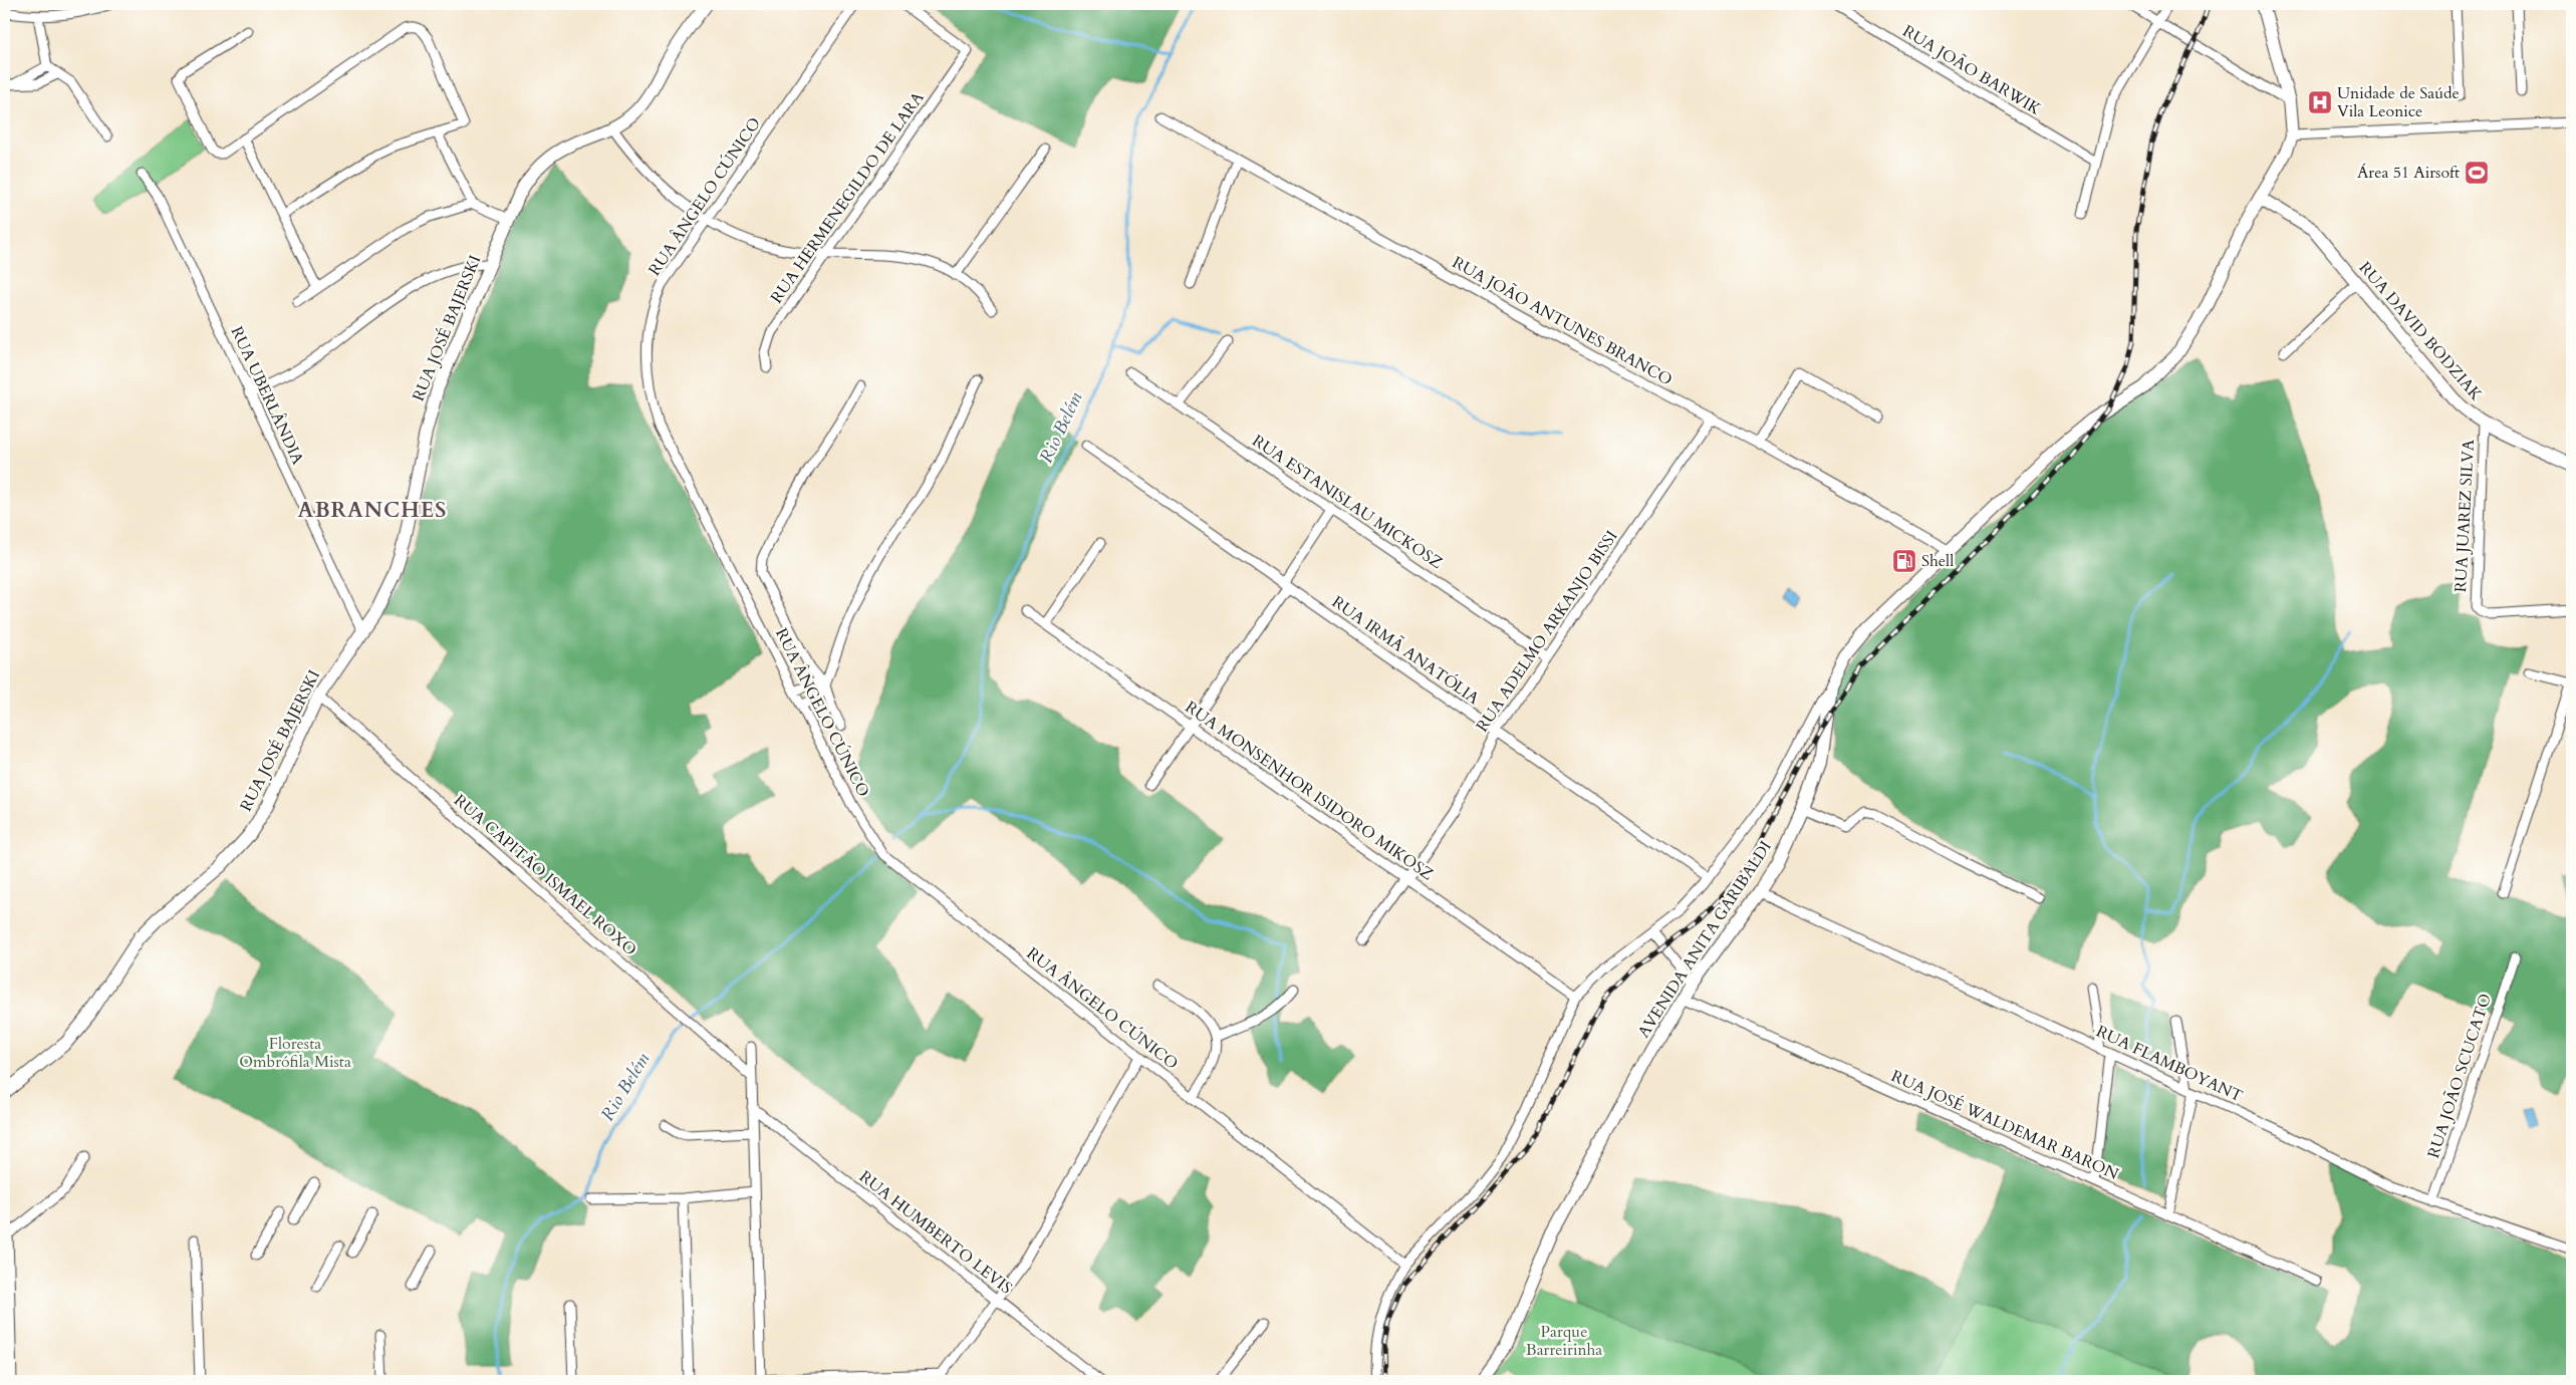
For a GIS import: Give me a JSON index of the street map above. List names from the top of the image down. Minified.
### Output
{"streets":{"main road":["RUA JOSÉ BAJERSKI","RUA DAVID BODZIAK","AVENIDA ANITA GARIBALDI"],"street":["RUA JOÃO BARWIK","RUA ÂNGELO CÚNICO","RUA HERMENEGILDO DE LARA","RUA JOÃO ANTUNES BRANCO","RUA UBERLÂNDIA","RUA ESTANISLAU MICKOSZ","RUA JUAREZ SILVA","RUA ADELMO ARKANJO BISSI","RUA IRMÃ ANATÓLIA","RUA MONSENHOR ISIDORO MIKOSZ","RUA CAPITÃO ISMAEL ROXO","RUA FLAMBOYANT","RUA JOÃO SCUCATO","RUA JOSÉ WALDEMAR BARON","RUA HUMBERTO LEVIS"]},"crossings":[["RUA JOÃO ANTUNES BRANCO","RUA ADELMO ARKANJO BISSI"],["RUA JOÃO ANTUNES BRANCO","AVENIDA ANITA GARIBALDI"],["RUA JOSÉ BAJERSKI","RUA UBERLÂNDIA"],["RUA JOSÉ BAJERSKI","RUA CAPITÃO ISMAEL ROXO"],["RUA DAVID BODZIAK","RUA JUAREZ SILVA"],["RUA DAVID BODZIAK","AVENIDA ANITA GARIBALDI"],["RUA ESTANISLAU MICKOSZ","RUA ADELMO ARKANJO BISSI"],["RUA ADELMO ARKANJO BISSI","RUA IRMÃ ANATÓLIA"],["RUA ADELMO ARKANJO BISSI","RUA MONSENHOR ISIDORO MIKOSZ"],["AVENIDA ANITA GARIBALDI","RUA FLAMBOYANT"],["AVENIDA ANITA GARIBALDI","RUA JOSÉ WALDEMAR BARON"],["RUA FLAMBOYANT","RUA JOÃO SCUCATO"]],"districts":["ABRANCHES"],"water":["Rio Belém"],"parks":["Floresta Ombrófila Mista","Parque Barreirinha"],"places":{"hospital":["Unidade de Saúde Vila Leonice"],"sports":["Área 51 Airsoft"],"fuel station":["Shell"]}}
